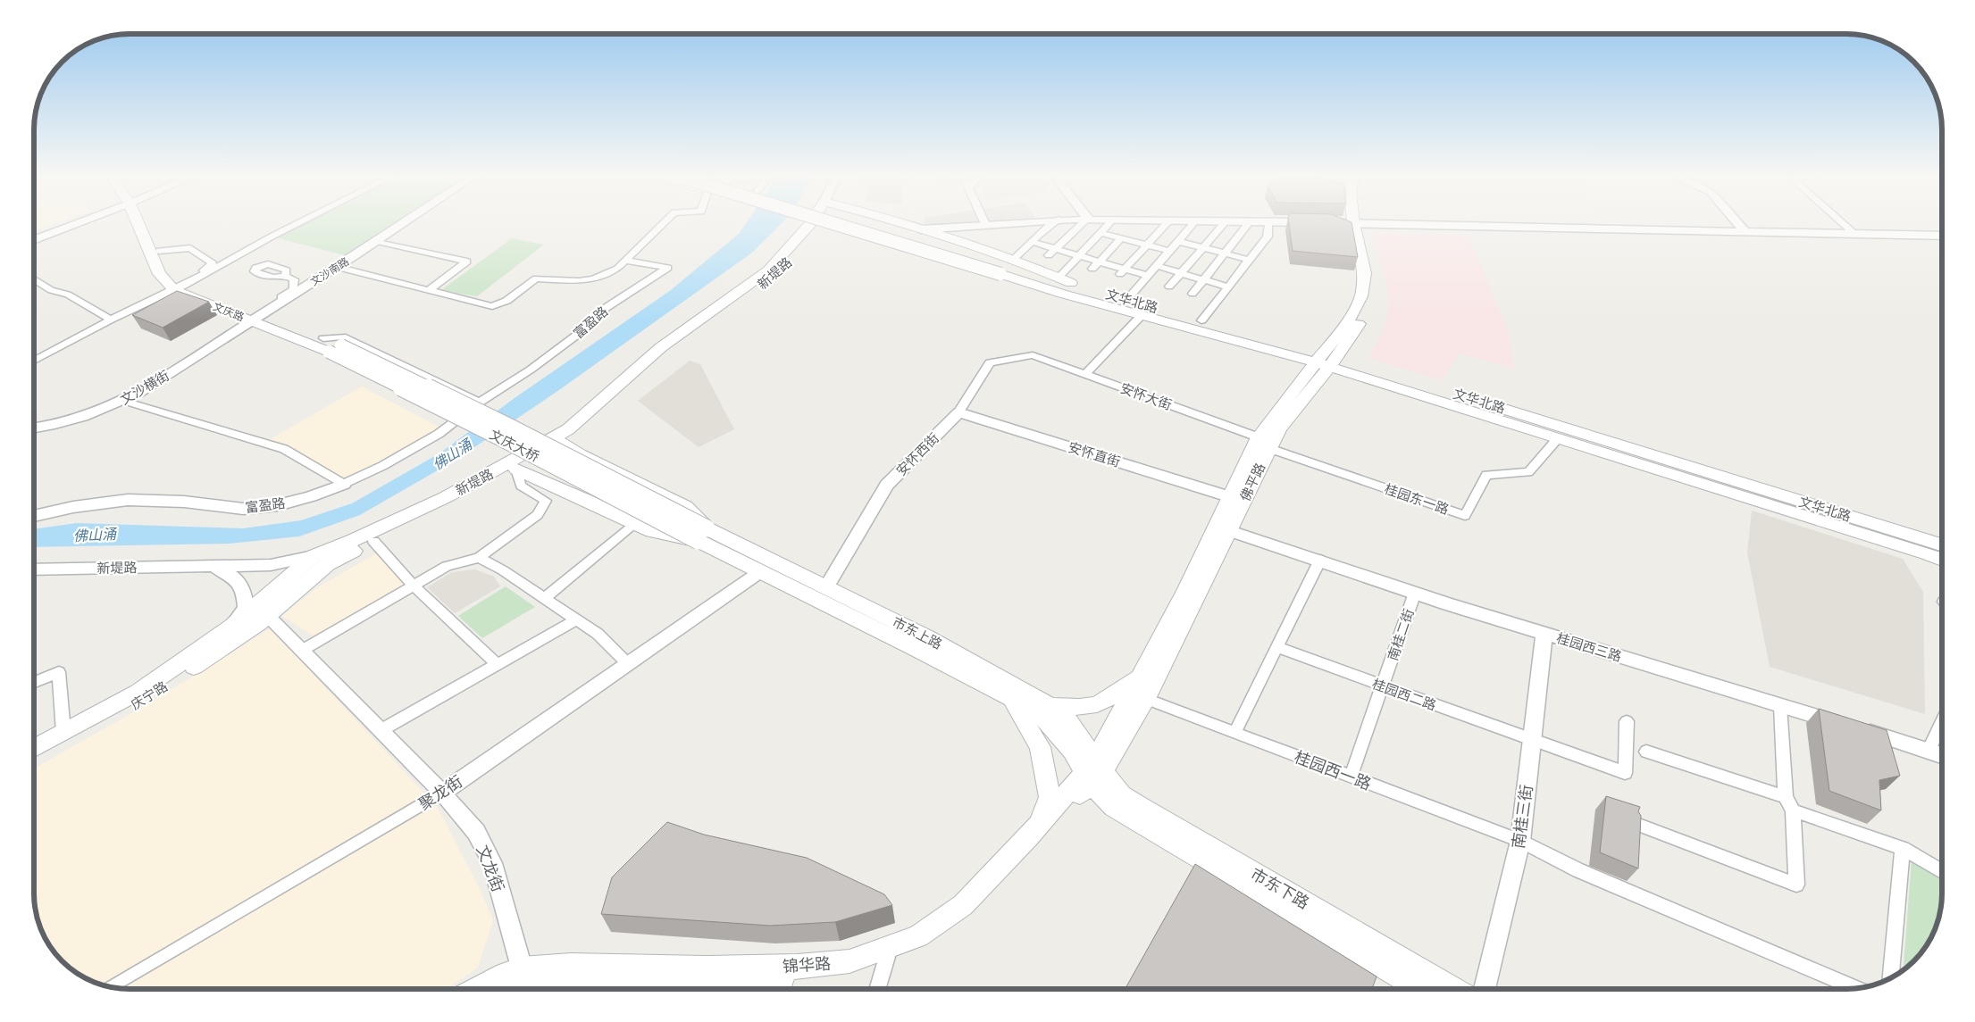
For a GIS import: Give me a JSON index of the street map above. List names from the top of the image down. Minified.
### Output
{"streets":{"main road":["新堤路","文华北路","文庆路","文庆大桥","佛平路","市东上路","庆宁路","市东下路","锦华路"],"street":["文沙南路","富盈路","文沙横街","安怀大街","安怀西街","安怀直街","桂园东一路","南桂二街","桂园西三路","桂园西二路","桂园西一路","聚龙街","南桂三街","文龙街"]},"crossings":[["文沙南路","文庆路"],["文沙南路","文沙横街"],["文华北路","佛平路"],["文庆路","文沙横街"],["文庆路","文庆大桥"],["安怀大街","安怀西街"],["安怀大街","佛平路"],["安怀大街","桂园东一路"],["文庆大桥","市东上路"],["安怀西街","安怀直街"],["安怀西街","市东上路"],["安怀直街","佛平路"],["佛平路","桂园东一路"],["佛平路","市东上路"],["佛平路","桂园西三路"],["佛平路","桂园西一路"],["佛平路","市东下路"],["佛平路","锦华路"],["市东上路","聚龙街"],["市东上路","市东下路"],["市东上路","锦华路"],["南桂二街","桂园西三路"],["南桂二街","桂园西二路"],["南桂二街","桂园西一路"],["桂园西三路","南桂三街"],["桂园西二路","南桂三街"],["庆宁路","文龙街"],["桂园西一路","南桂三街"],["聚龙街","文龙街"],["文龙街","锦华路"],["市东下路","锦华路"]],"water":["佛山涌"]}
